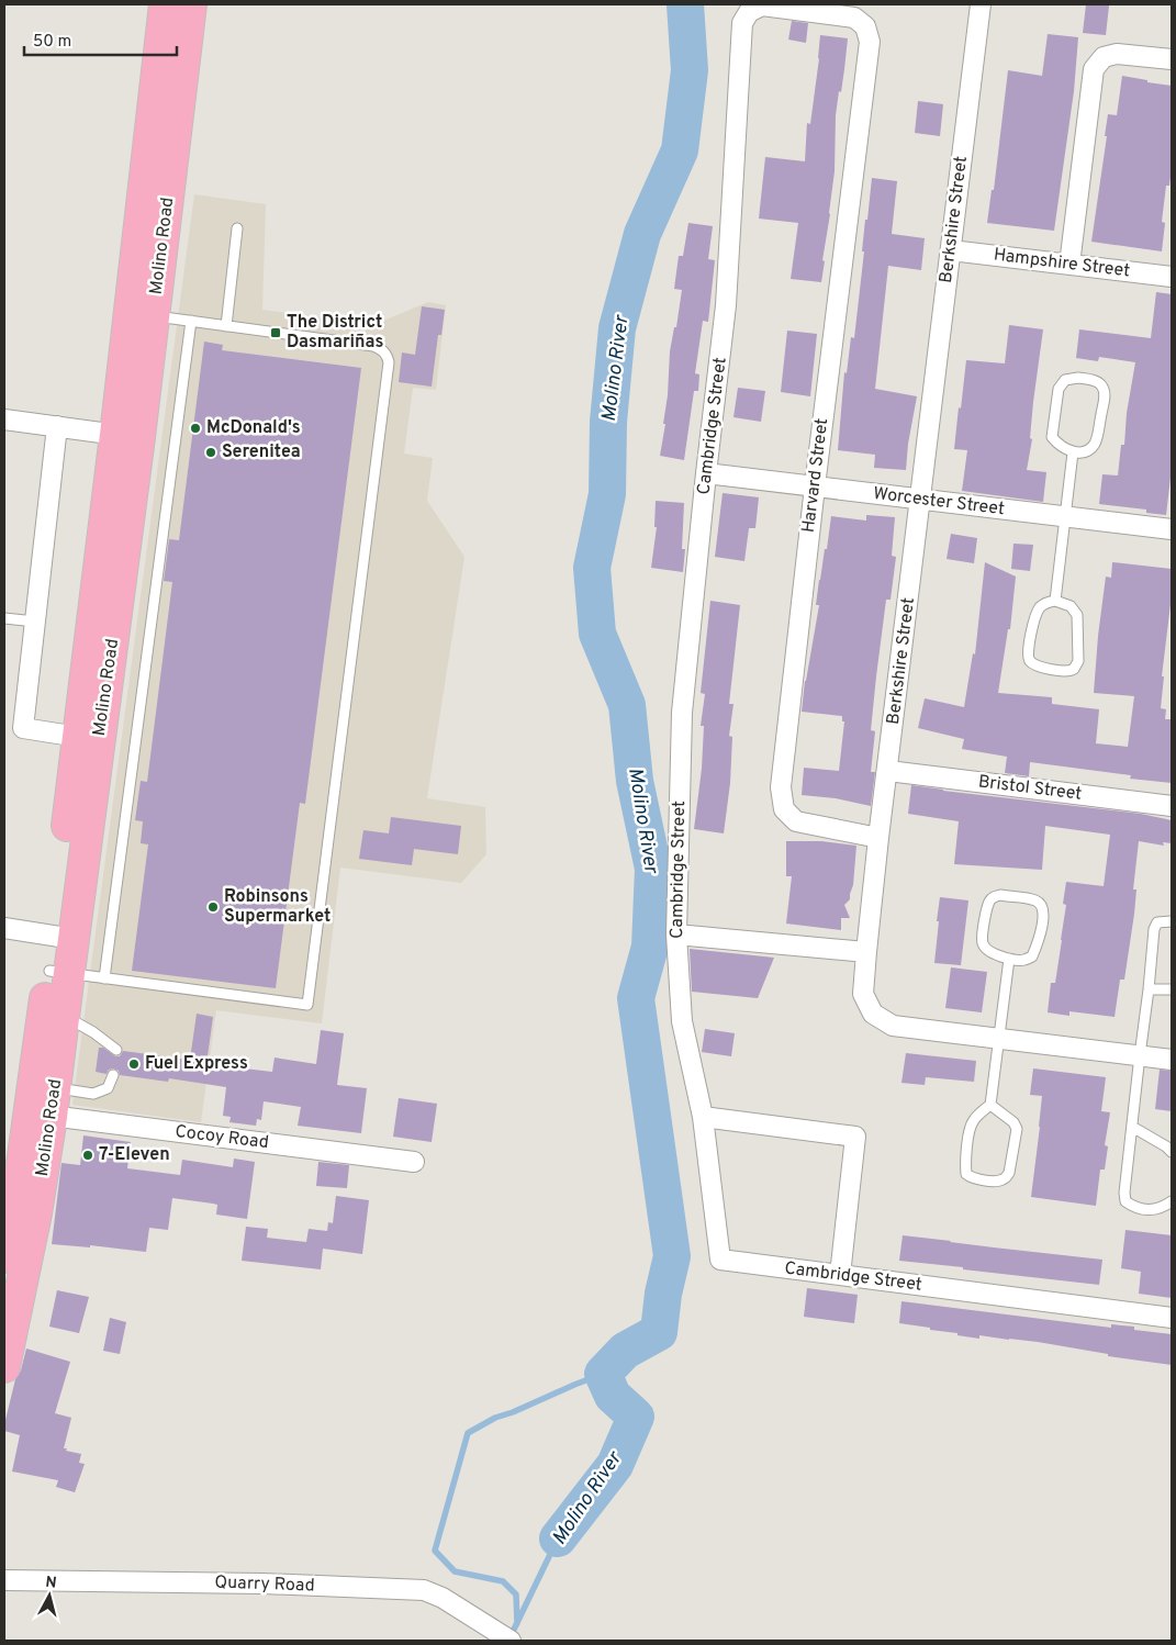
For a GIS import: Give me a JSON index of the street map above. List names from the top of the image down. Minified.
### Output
{"streets":{"main road":["Molino Road"],"street":["Berkshire Street","Hampshire Street","Cambridge Street","Harvard Street","Worcester Street","Bristol Street","Cocoy Road","Quarry Road"]},"crossings":[["Berkshire Street","Hampshire Street"],["Berkshire Street","Harvard Street"],["Berkshire Street","Worcester Street"],["Berkshire Street","Bristol Street"],["Molino Road","Cocoy Road"],["Cambridge Street","Harvard Street"],["Cambridge Street","Worcester Street"],["Harvard Street","Worcester Street"]],"water":["Molino River"],"places":{"transit":["The District Dasmariñas"],"other":["McDonald's","Serenitea","Robinsons Supermarket","Fuel Express","7-Eleven"]},"scale_bar":"50 m","north":"top"}
